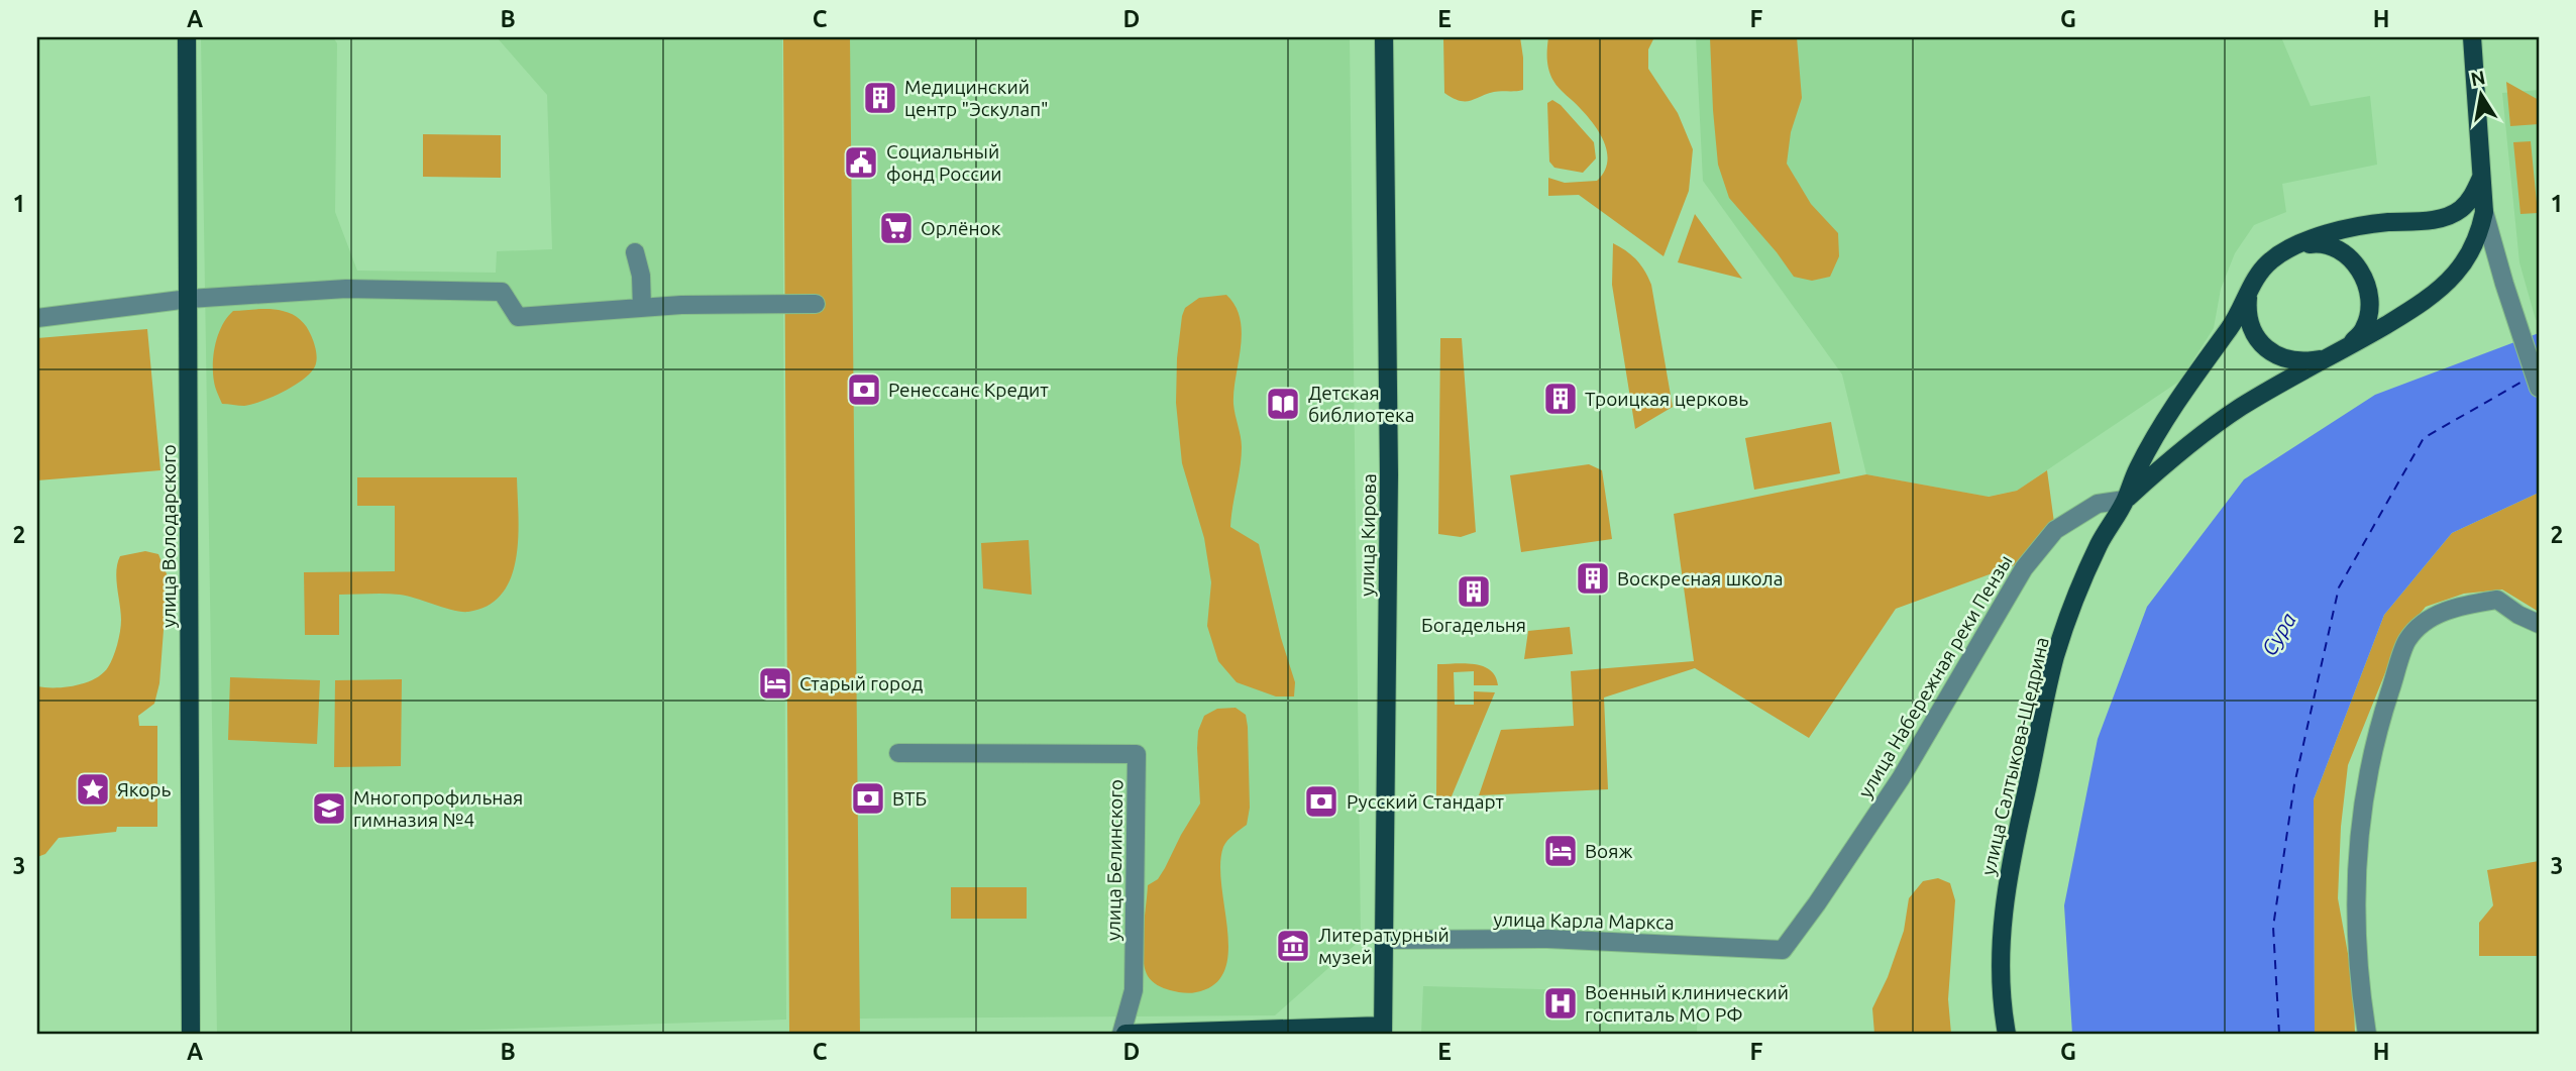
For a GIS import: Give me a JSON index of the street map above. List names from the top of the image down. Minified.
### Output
{"streets":{"main road":["улица Кирова","улица Володарского","улица Набережная реки Пензы","улица Салтыкова-Щедрина"],"street":["улица Белинского","улица Карла Маркса"]},"crossings":[["улица Кирова","улица Карла Маркса"],["улица Набережная реки Пензы","улица Салтыкова-Щедрина"],["улица Набережная реки Пензы","улица Карла Маркса"]],"water":["Сура"],"places":{"building":["Медицинский центр \"Эскулап\"","Троицкая церковь","Воскресная школа","Богадельня"],"public building":["Социальный фонд России"],"supermarket":["Орлёнок"],"bank":["Ренессанс Кредит","ВТБ","Русский Стандарт"],"library":["Детская библиотека"],"hotel":["Старый город","Вояж"],"place":["Якорь"],"school or university":["Многопрофильная гимназия №4"],"museum":["Литературный музей"],"hospital":["Военный клинический госпиталь МО РФ"]},"north":"top","grid":{"columns":["A","B","C","D","E","F","G","H"],"rows":["1","2","3"]}}
